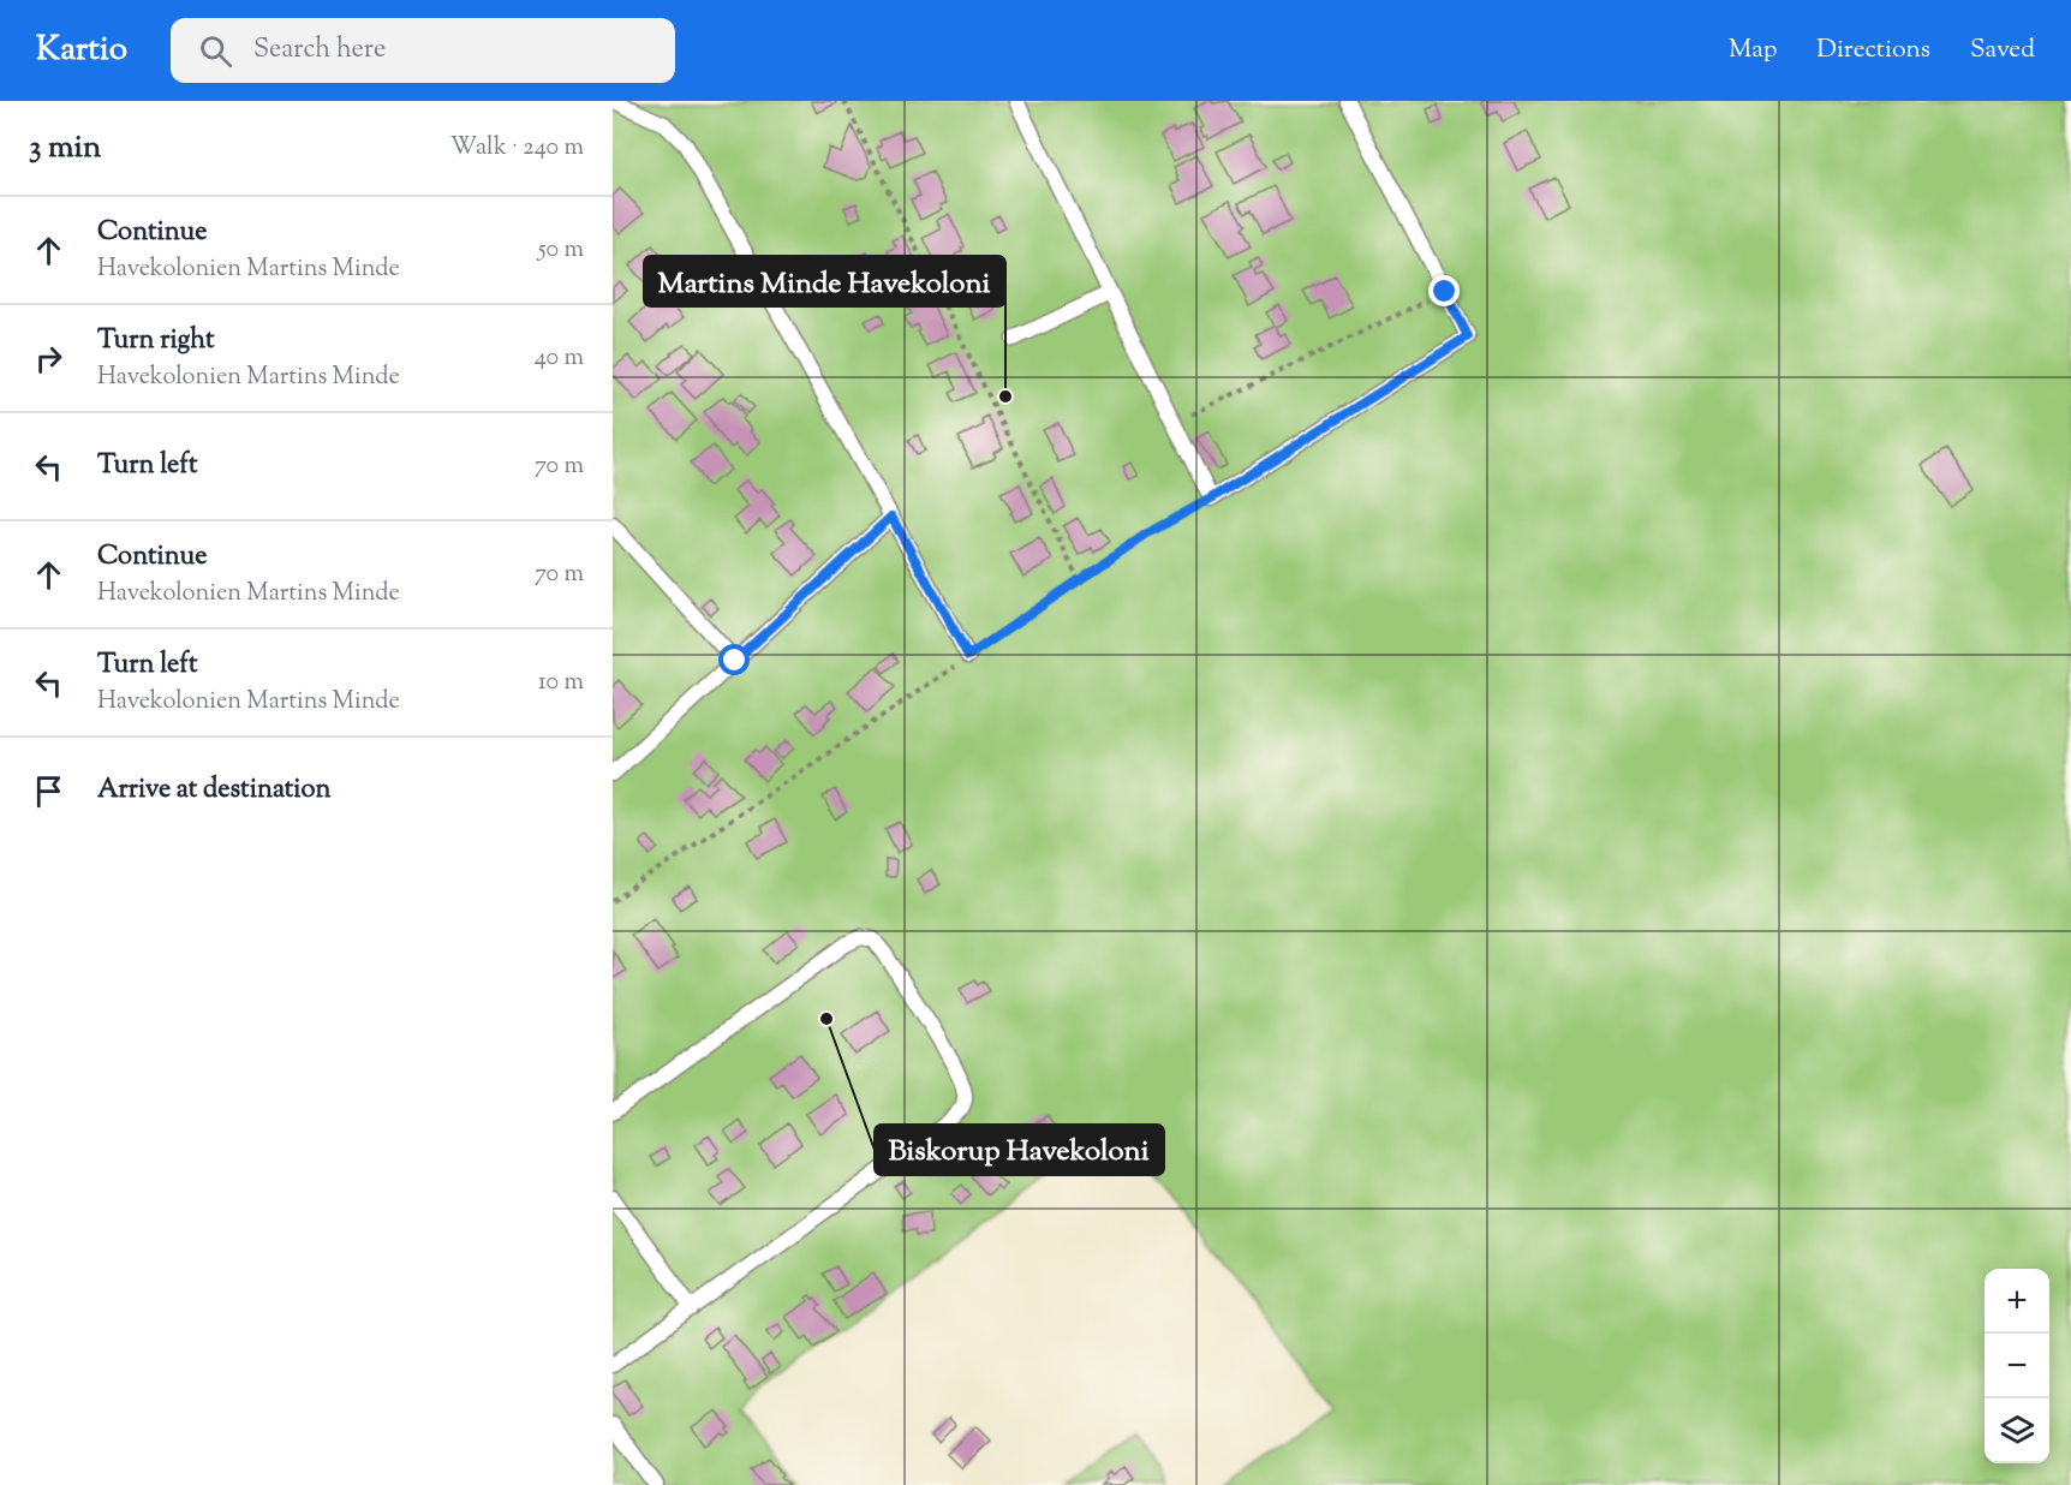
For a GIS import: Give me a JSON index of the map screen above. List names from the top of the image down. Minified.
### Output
{"places":["Martins Minde Havekoloni","Biskorup Havekoloni"],"page":{"header":"Kartio","search":"Search here","nav":["Map","Directions","Saved"],"heading":["3 min","Walk · 240 m"],"list":[["Continue","Havekolonien Martins Minde","50 m"],["Turn right","Havekolonien Martins Minde","40 m"],["Turn left","70 m"],["Continue","Havekolonien Martins Minde","70 m"],["Turn left","Havekolonien Martins Minde","10 m"],"Arrive at destination"],"map_buttons":["+","−"]}}
